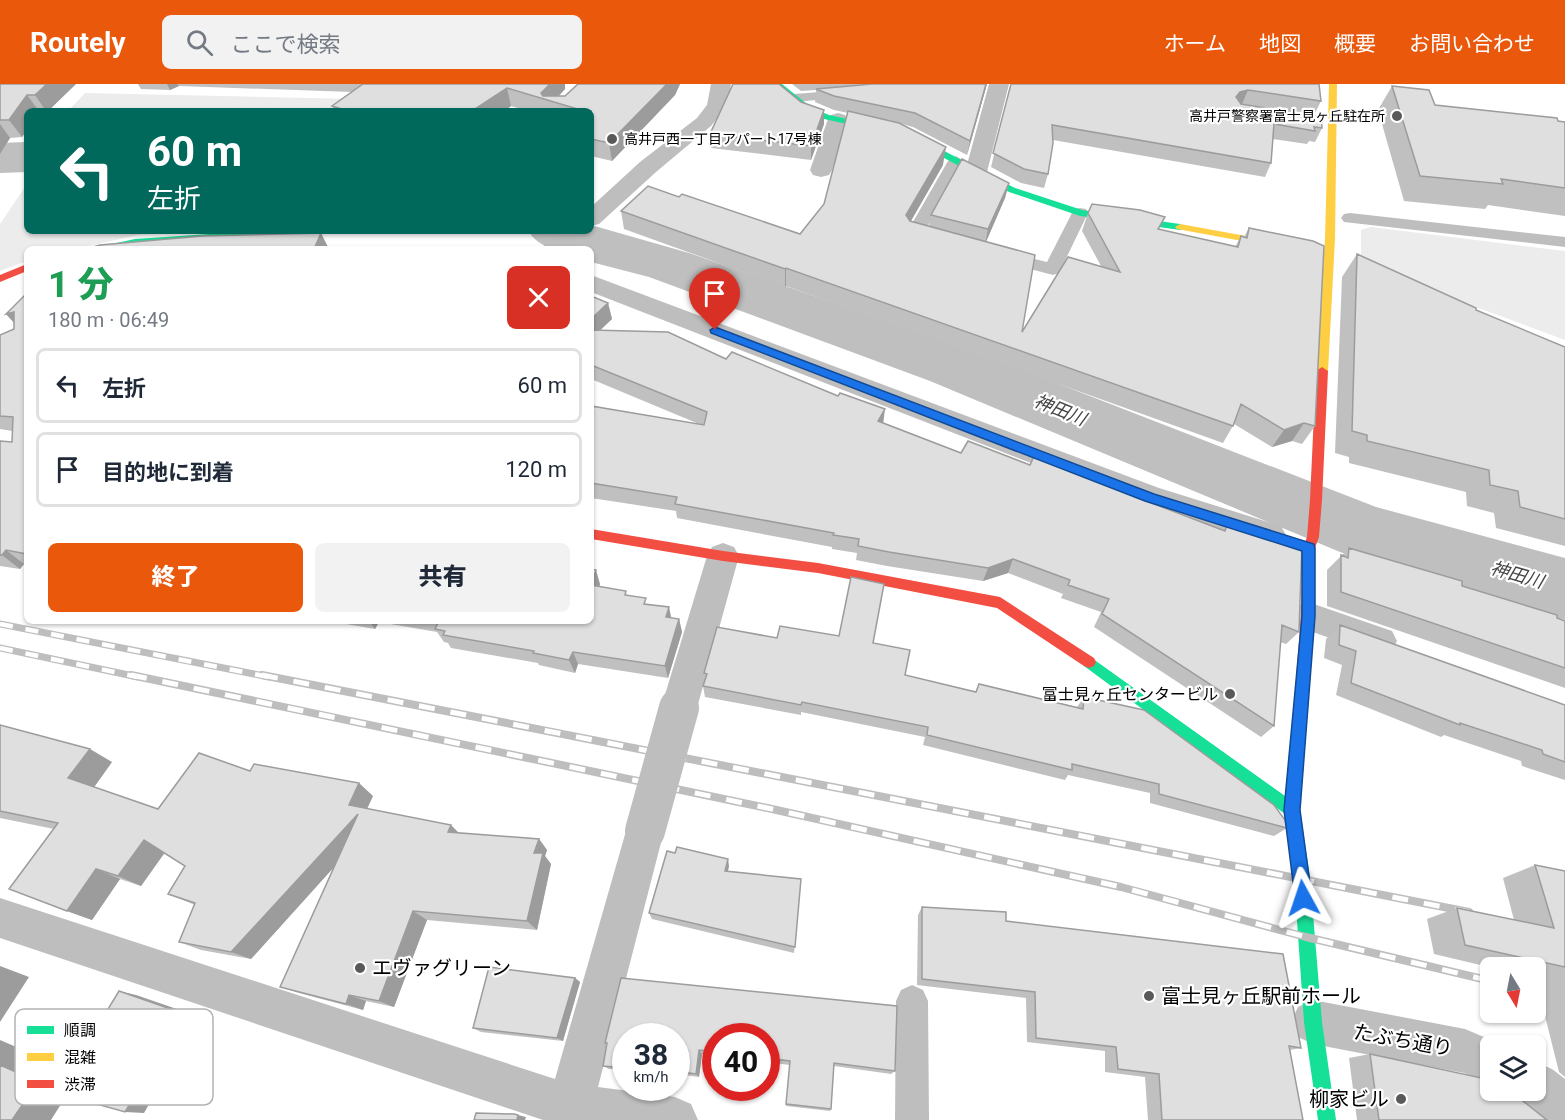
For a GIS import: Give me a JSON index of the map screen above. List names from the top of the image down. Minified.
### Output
{"streets":{"street":["たぶち通り"]},"water":["神田川"],"places":["高井戸警察署富士見ヶ丘駐在所","高井戸西一丁目アパート17号棟","富士見ヶ丘センタービル","エヴァグリーン","富士見ヶ丘駅前ホール","柳家ビル"],"legend":["順調","混雑","渋滞"],"north":"bottom","page":{"header":"Routely","search":"ここで検索","nav":["ホーム","地図","概要","お問い合わせ"],"turn":["60 m","左折"],"heading":["1 分","180 m · 06:49"],"list":[{"name":"左折","value":"60 m"},{"name":"目的地に到着","value":"120 m"}],"buttons":["終了","共有"],"speed":"38 km/h","limit":"40"}}
